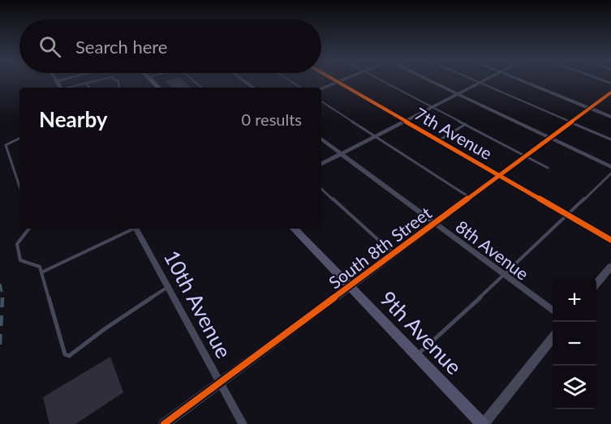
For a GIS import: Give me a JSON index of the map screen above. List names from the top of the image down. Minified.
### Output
{"streets":{"main road":["9th Avenue"],"street":["7th Avenue","South 8th Street","8th Avenue","10th Avenue"]},"crossings":[["7th Avenue","South 8th Street"],["South 8th Street","8th Avenue"],["South 8th Street","10th Avenue"],["South 8th Street","9th Avenue"]],"page":{"search":"Search here","heading":["Nearby","0 results"],"map_buttons":["+","−"]}}
